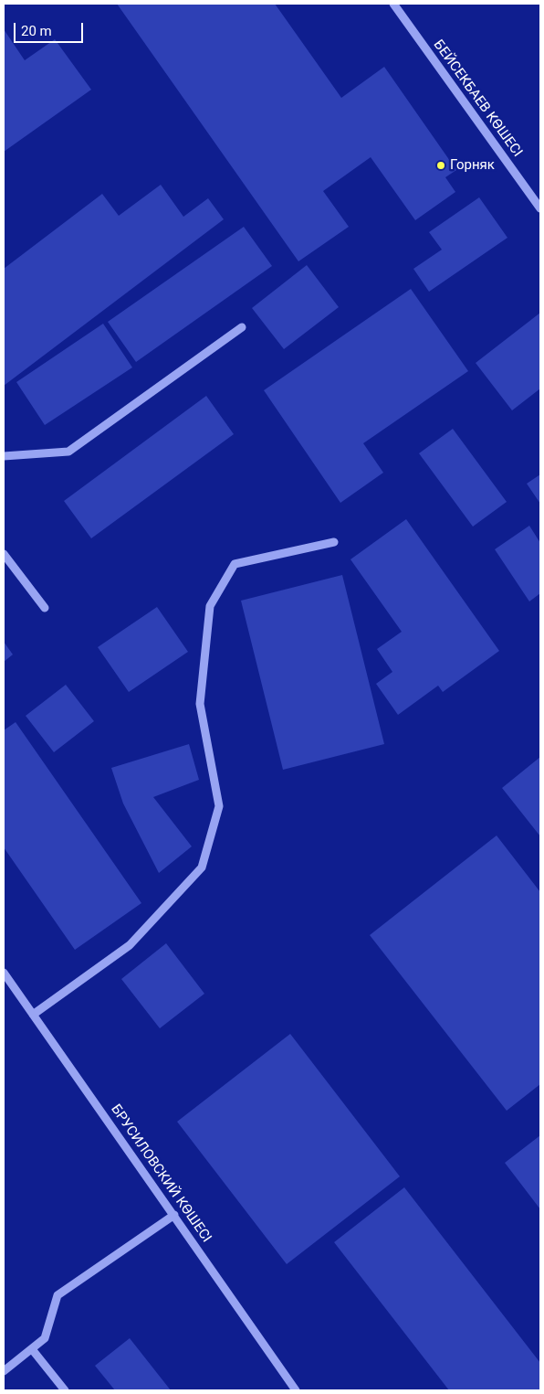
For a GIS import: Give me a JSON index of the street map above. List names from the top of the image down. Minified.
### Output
{"streets":{"street":["БЕЙСЕКБАЕВ КӨШЕСІ","БРУСИЛОВСКИЙ КӨШЕСІ"]},"places":["Горняк"],"scale_bar":"20 m"}
